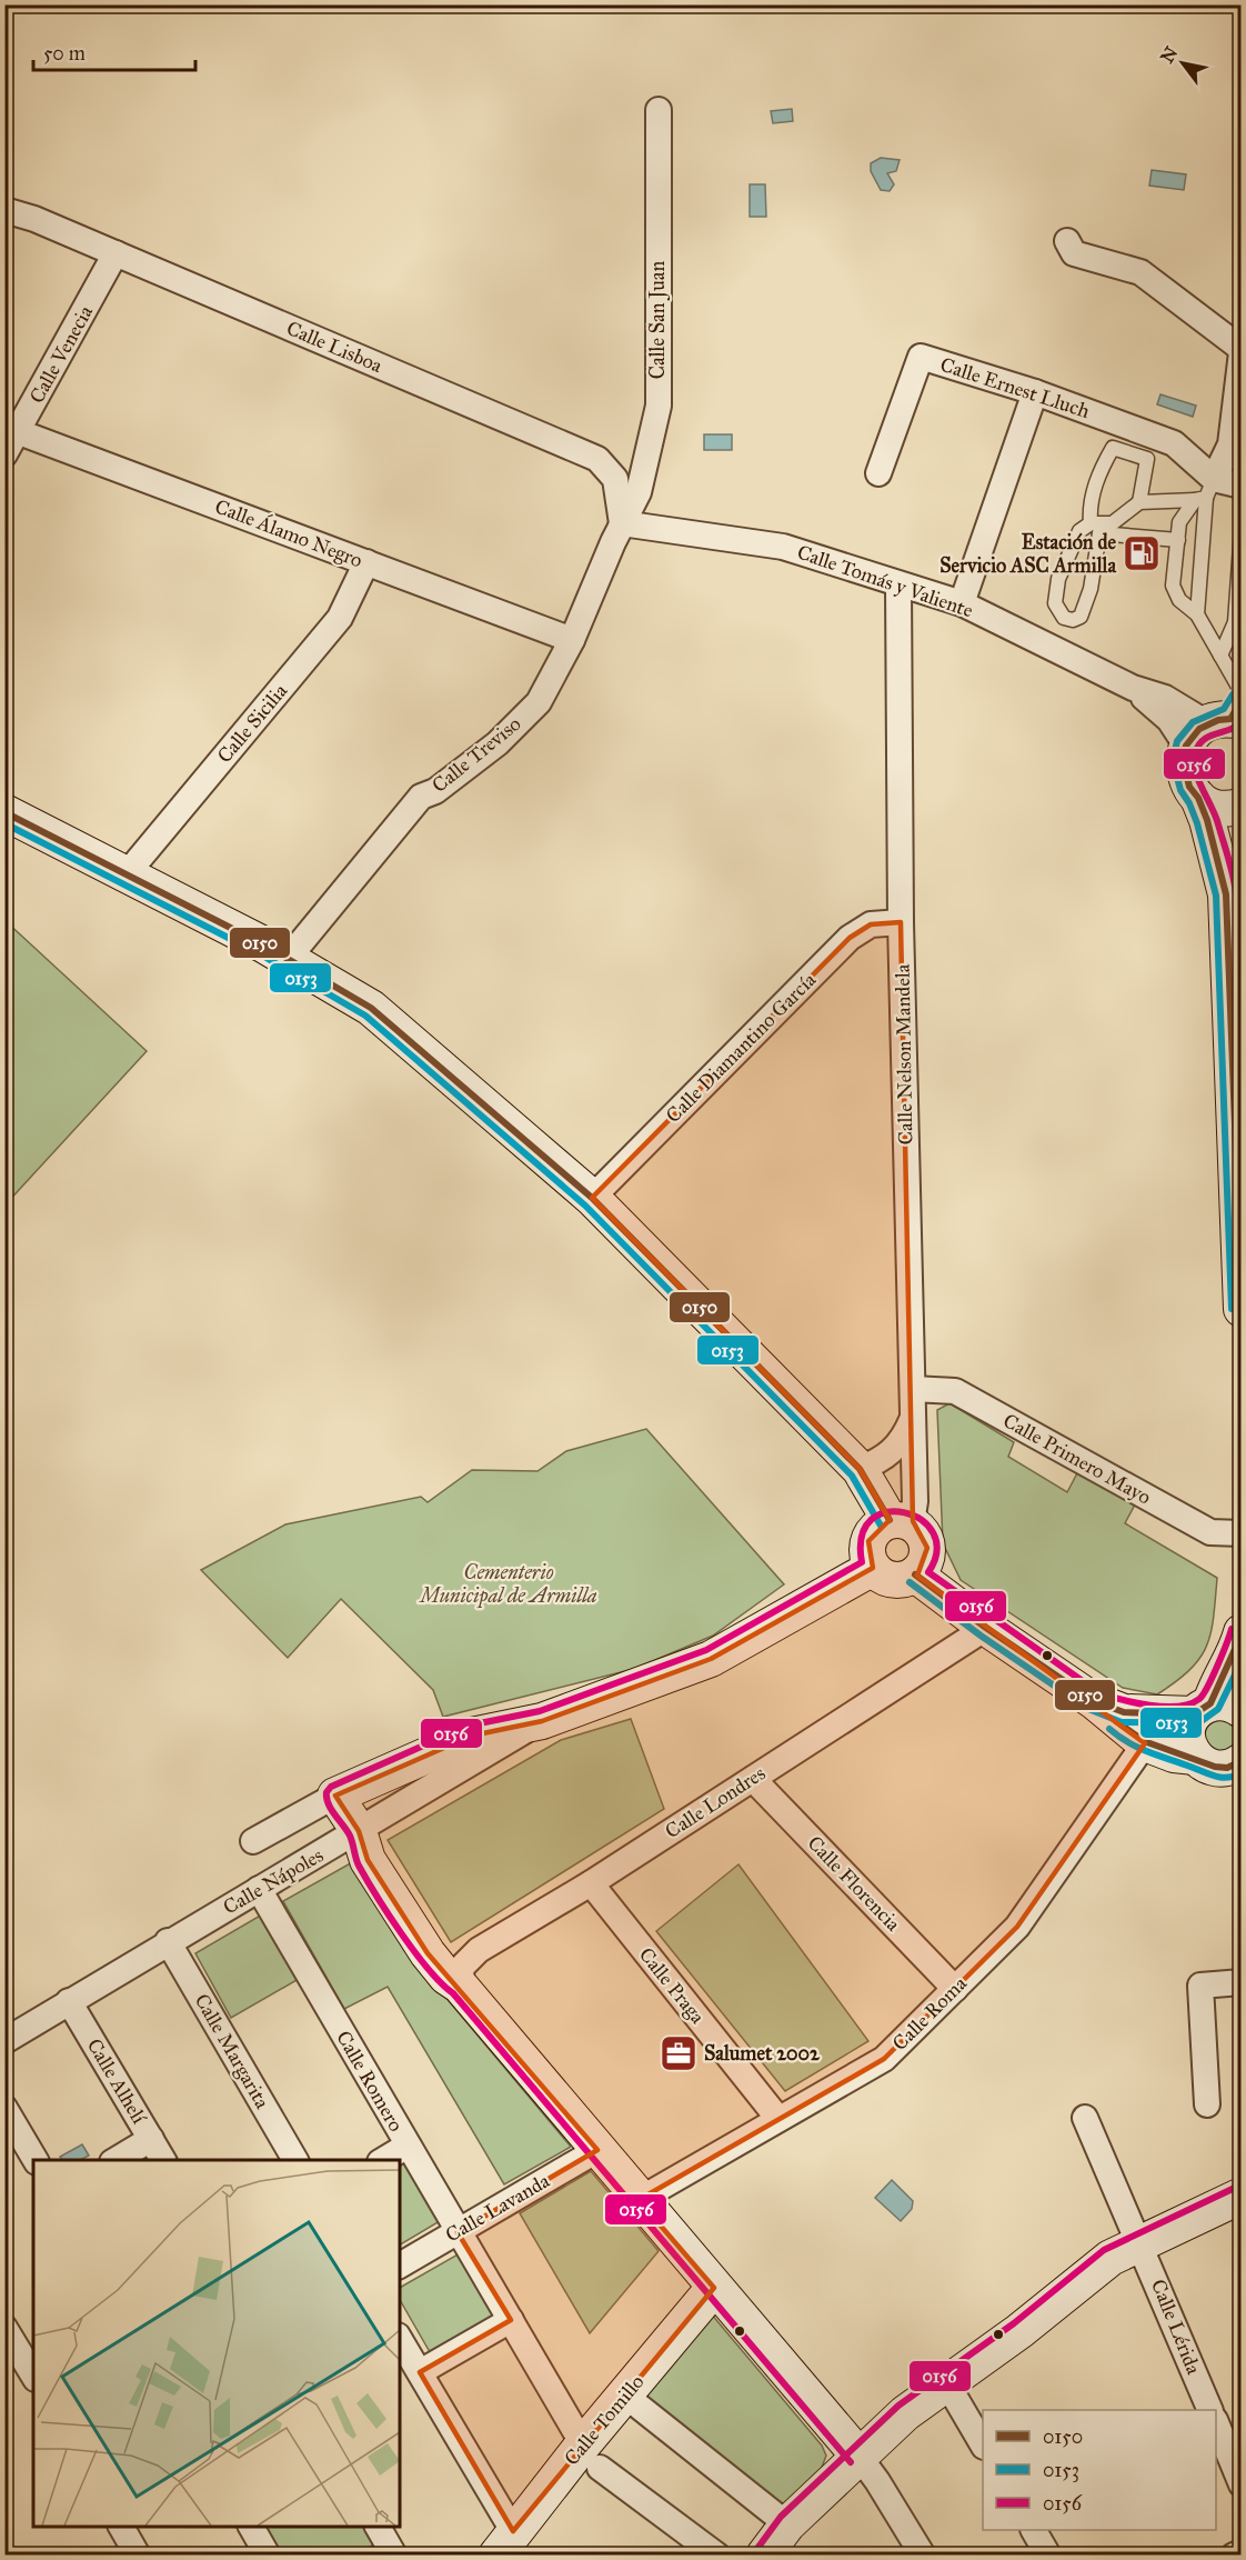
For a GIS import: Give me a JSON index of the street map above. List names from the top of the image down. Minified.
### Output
{"streets":{"street":["Calle San Juan","Calle Lisboa","Calle Venecia","Calle Ernest Lluch","Calle Álamo Negro","Calle Tomás y Valiente","Calle Sicilia","Calle Treviso","Calle Diamantino García","Calle Nelson Mandela","Calle Primero Mayo","Calle Londres","Calle Nápoles","Calle Florencia","Calle Praga","Calle Roma","Calle Margarita","Calle Alhelí","Calle Romero","Calle Lavanda","Calle Lérida","Calle Tomillo"]},"crossings":[["Calle San Juan","Calle Lisboa"],["Calle San Juan","Calle Tomás y Valiente"],["Calle San Juan","Calle Treviso"],["Calle Lisboa","Calle Venecia"],["Calle Lisboa","Calle Tomás y Valiente"],["Calle Lisboa","Calle Treviso"],["Calle Venecia","Calle Álamo Negro"],["Calle Álamo Negro","Calle Sicilia"],["Calle Álamo Negro","Calle Treviso"],["Calle Tomás y Valiente","Calle Treviso"],["Calle Tomás y Valiente","Calle Nelson Mandela"],["Calle Diamantino García","Calle Nelson Mandela"],["Calle Nelson Mandela","Calle Primero Mayo"],["Calle Nelson Mandela","Calle Nápoles"],["Calle Londres","Calle Florencia"],["Calle Londres","Calle Praga"],["Calle Nápoles","Calle Margarita"],["Calle Nápoles","Calle Alhelí"],["Calle Nápoles","Calle Romero"],["Calle Florencia","Calle Roma"],["Calle Praga","Calle Roma"],["Calle Romero","Calle Lavanda"],["Calle Romero","Calle Tomillo"]],"parks":["Cementerio Municipal de Armilla"],"places":{"fuel station":["Estación de Servicio ASC Armilla"],"office":["Salumet 2002"]},"lines":["transit line 0153","transit line 0150","transit line 0156"],"legend":["0150","0153","0156"],"scale_bar":"50 m","north":"top left"}
